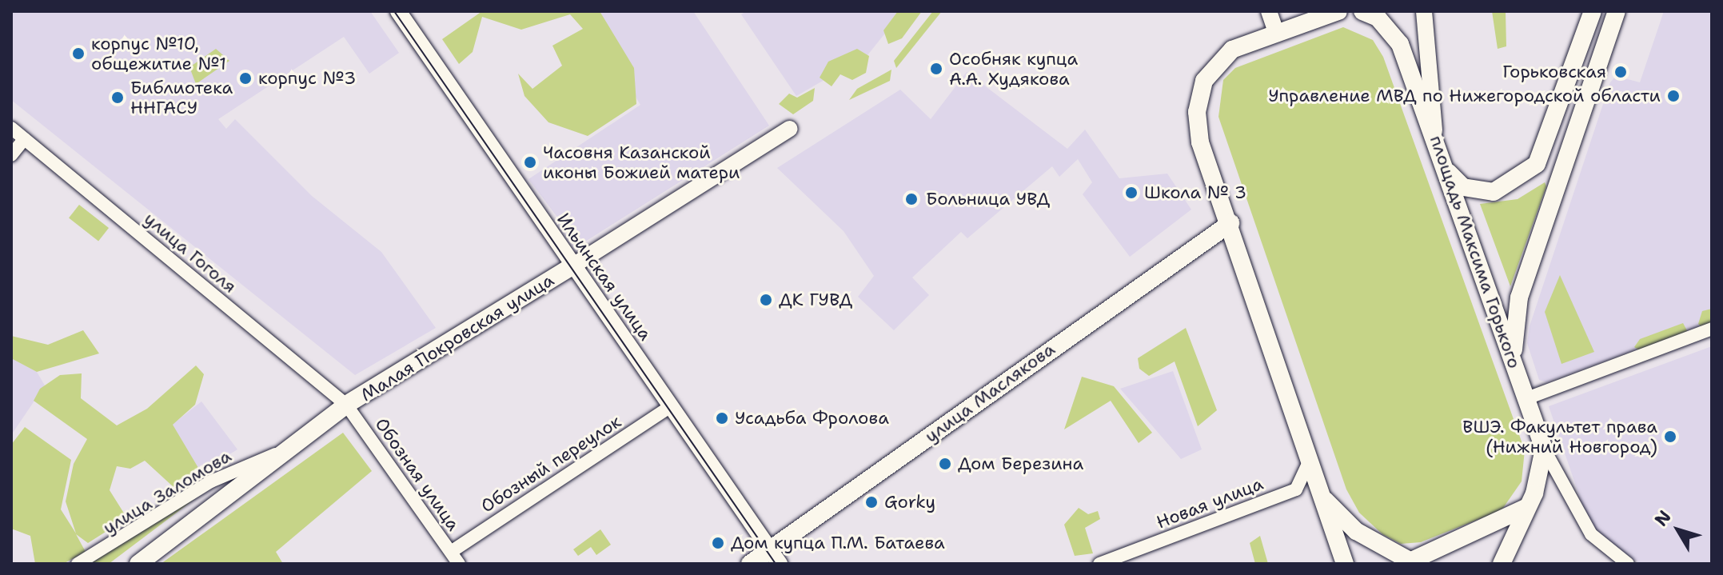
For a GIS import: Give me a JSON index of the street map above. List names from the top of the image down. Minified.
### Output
{"streets":{"main road":["площадь Максима Горького","Малая Покровская улица","улица Маслякова"],"street":["улица Гоголя","Ильинская улица","Обозный переулок","Обозная улица","улица Заломова","Новая улица"]},"crossings":[["улица Гоголя","Малая Покровская улица"],["улица Гоголя","Обозная улица"],["Ильинская улица","Малая Покровская улица"],["Ильинская улица","улица Маслякова"],["Ильинская улица","Обозный переулок"],["Малая Покровская улица","Обозная улица"],["Малая Покровская улица","улица Заломова"],["Обозный переулок","Обозная улица"]],"places":["корпус №10, общежитие №1","Особняк купца А.А. Худякова","Горьковская","корпус №3","Управление МВД по Нижегородской области","Библиотека ННГАСУ","Часовня Казанской иконы Божией матери","Школа № 3","Больница УВД","ДК ГУВД","Усадьба Фролова","ВШЭ. Факультет права (Нижний Новгород)","Дом Березина","Gorky","Дом купца П.М. Батаева"],"north":"top left"}
